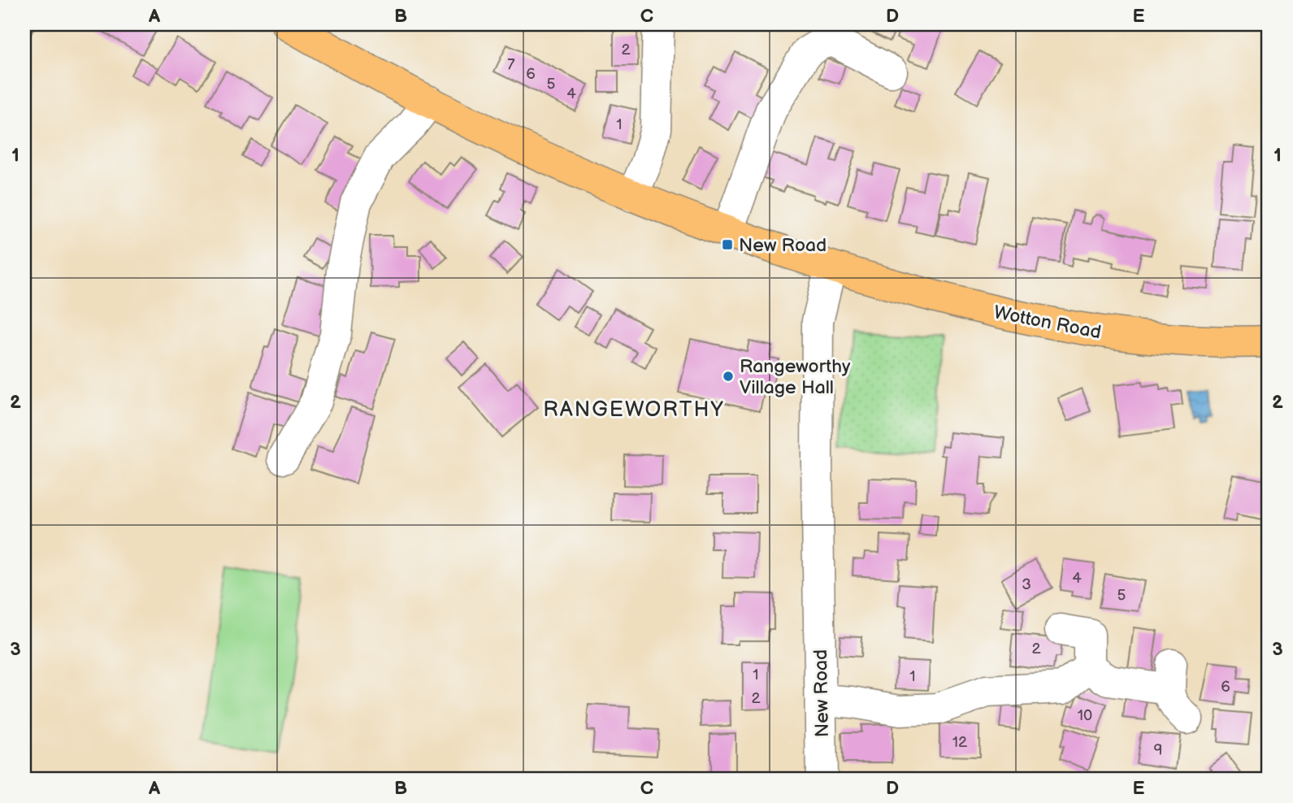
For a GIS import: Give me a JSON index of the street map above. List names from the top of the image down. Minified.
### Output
{"streets":{"main road":["Wotton Road"],"street":["New Road"]},"crossings":[["Wotton Road","New Road"]],"districts":["RANGEWORTHY"],"places":{"transit":["New Road"],"other":["Rangeworthy Village Hall"]},"house_numbers":["2","7","6","5","4","1","4","3","5","2","1","1","6","2","10","12","9"],"grid":{"columns":["A","B","C","D","E"],"rows":["1","2","3"]}}
